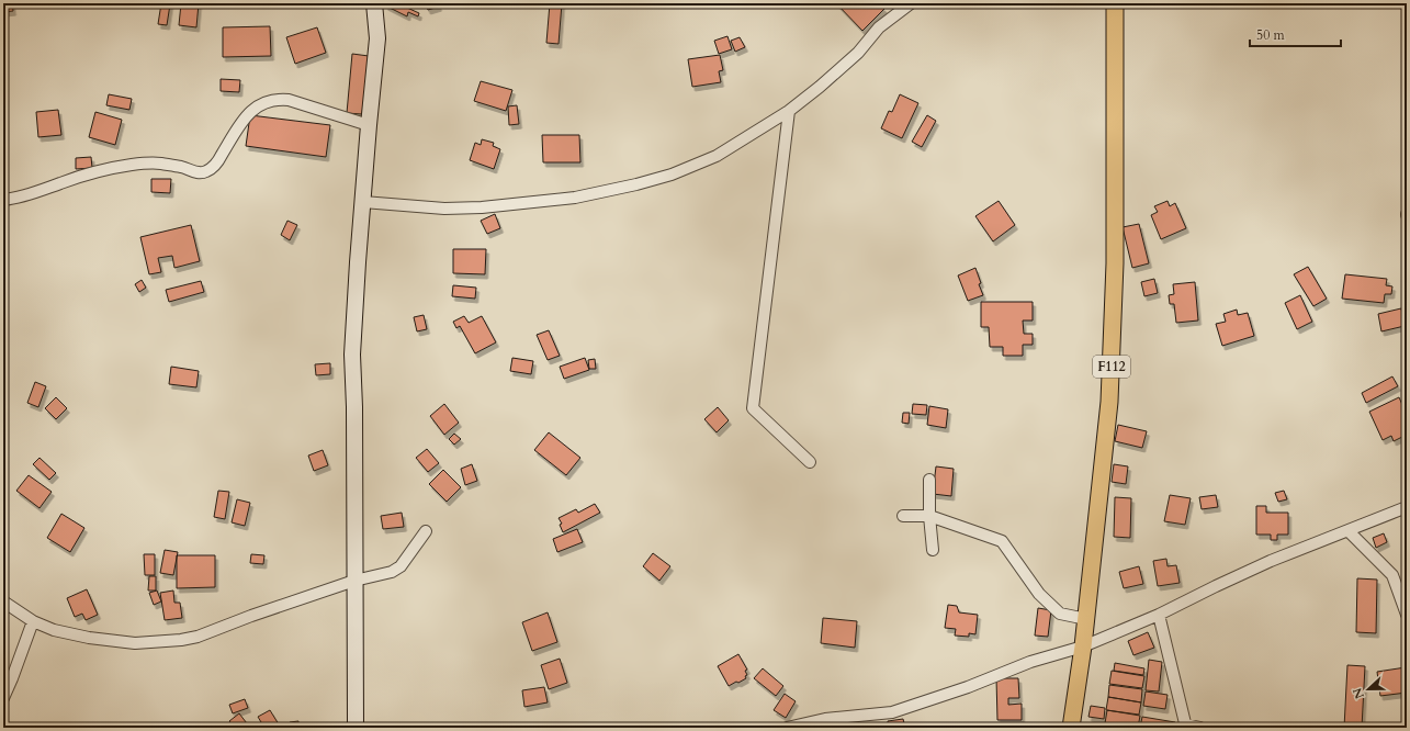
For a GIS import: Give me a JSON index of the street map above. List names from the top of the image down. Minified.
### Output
{"streets":{"main road":["F112"]},"scale_bar":"50 m","north":"left"}
